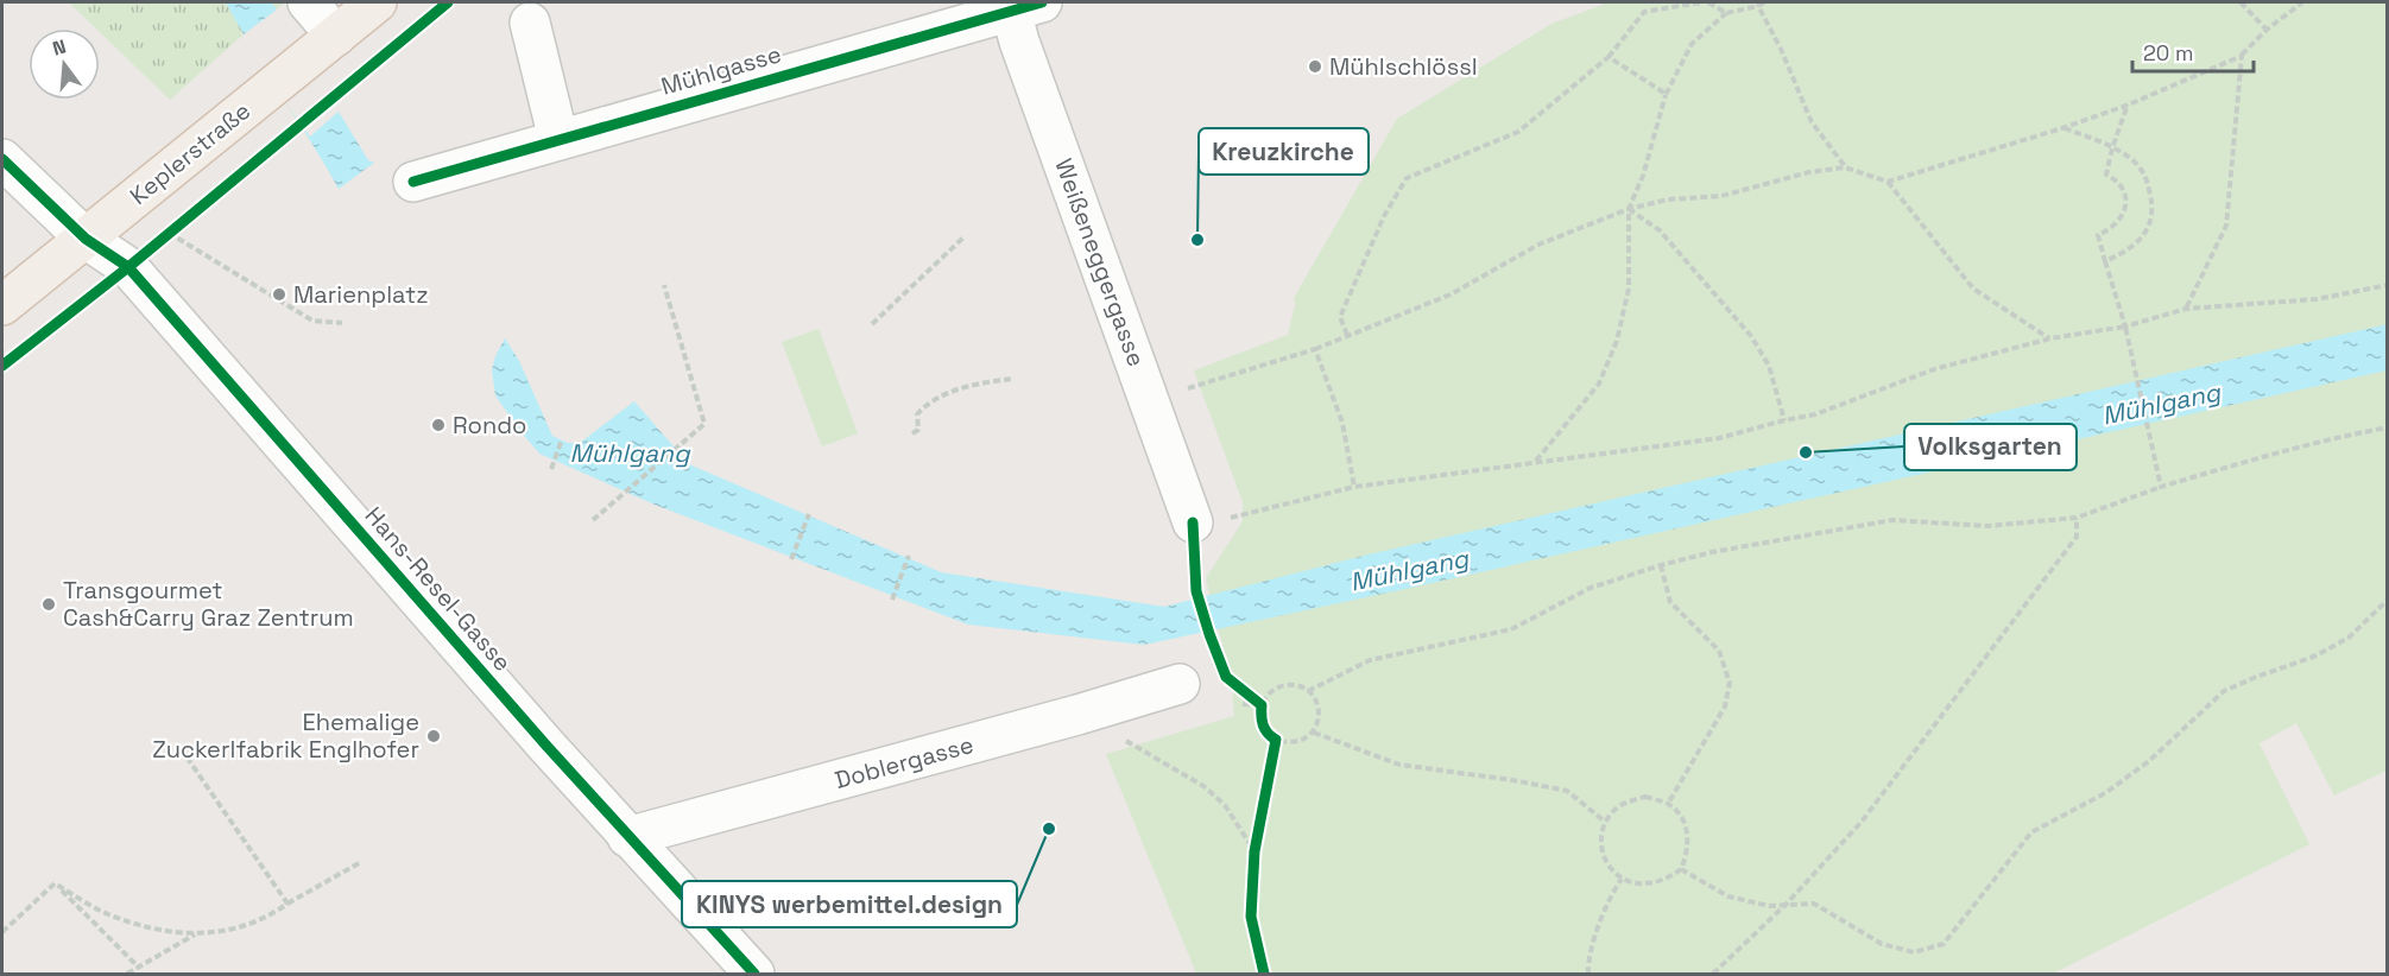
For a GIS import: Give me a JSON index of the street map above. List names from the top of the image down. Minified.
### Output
{"streets":{"main road":["Keplerstraße"],"street":["Mühlgasse","Weißeneggergasse","Hans-Resel-Gasse","Doblergasse"]},"crossings":[["Mühlgasse","Weißeneggergasse"],["Keplerstraße","Hans-Resel-Gasse"],["Hans-Resel-Gasse","Doblergasse"]],"water":["Mühlgang"],"places":["Mühlschlössl","Kreuzkirche","Marienplatz","Rondo","Volksgarten","Transgourmet Cash&Carry Graz Zentrum","Ehemalige Zuckerlfabrik Englhofer","KINYS werbemittel.design"],"scale_bar":"20 m","north":"top"}
